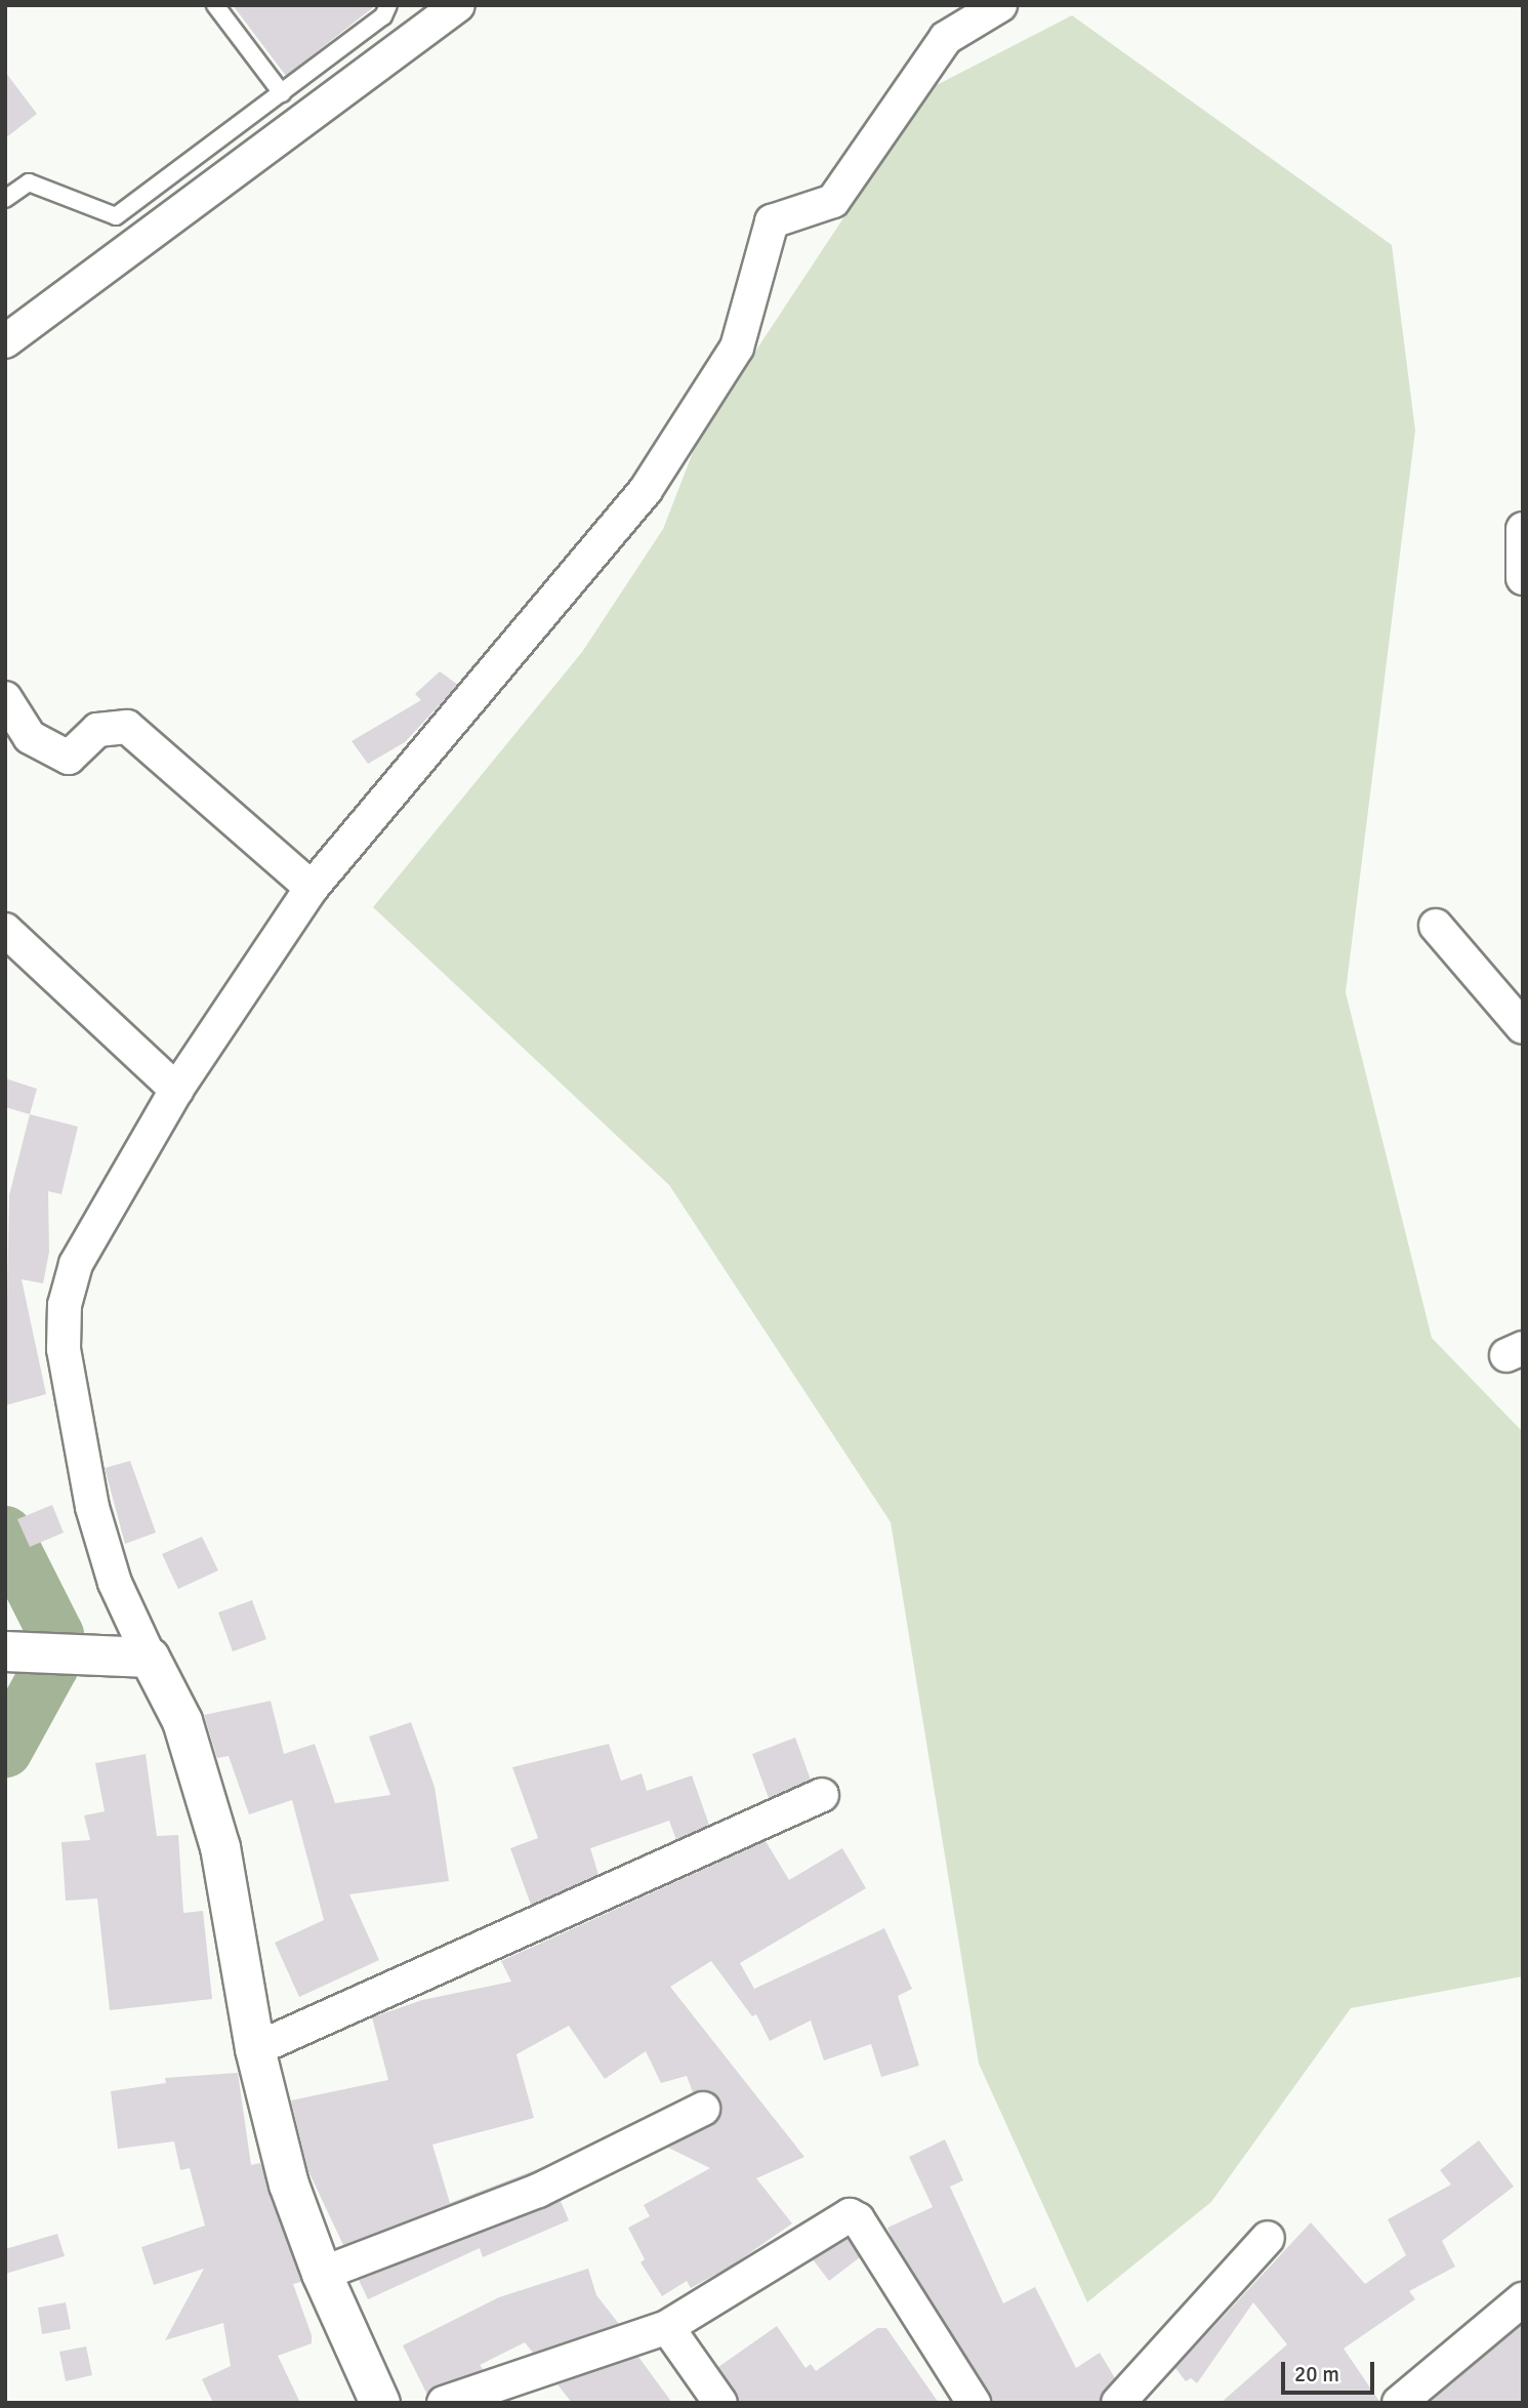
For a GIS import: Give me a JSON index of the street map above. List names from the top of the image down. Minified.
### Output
{"scale_bar":"20 m"}
